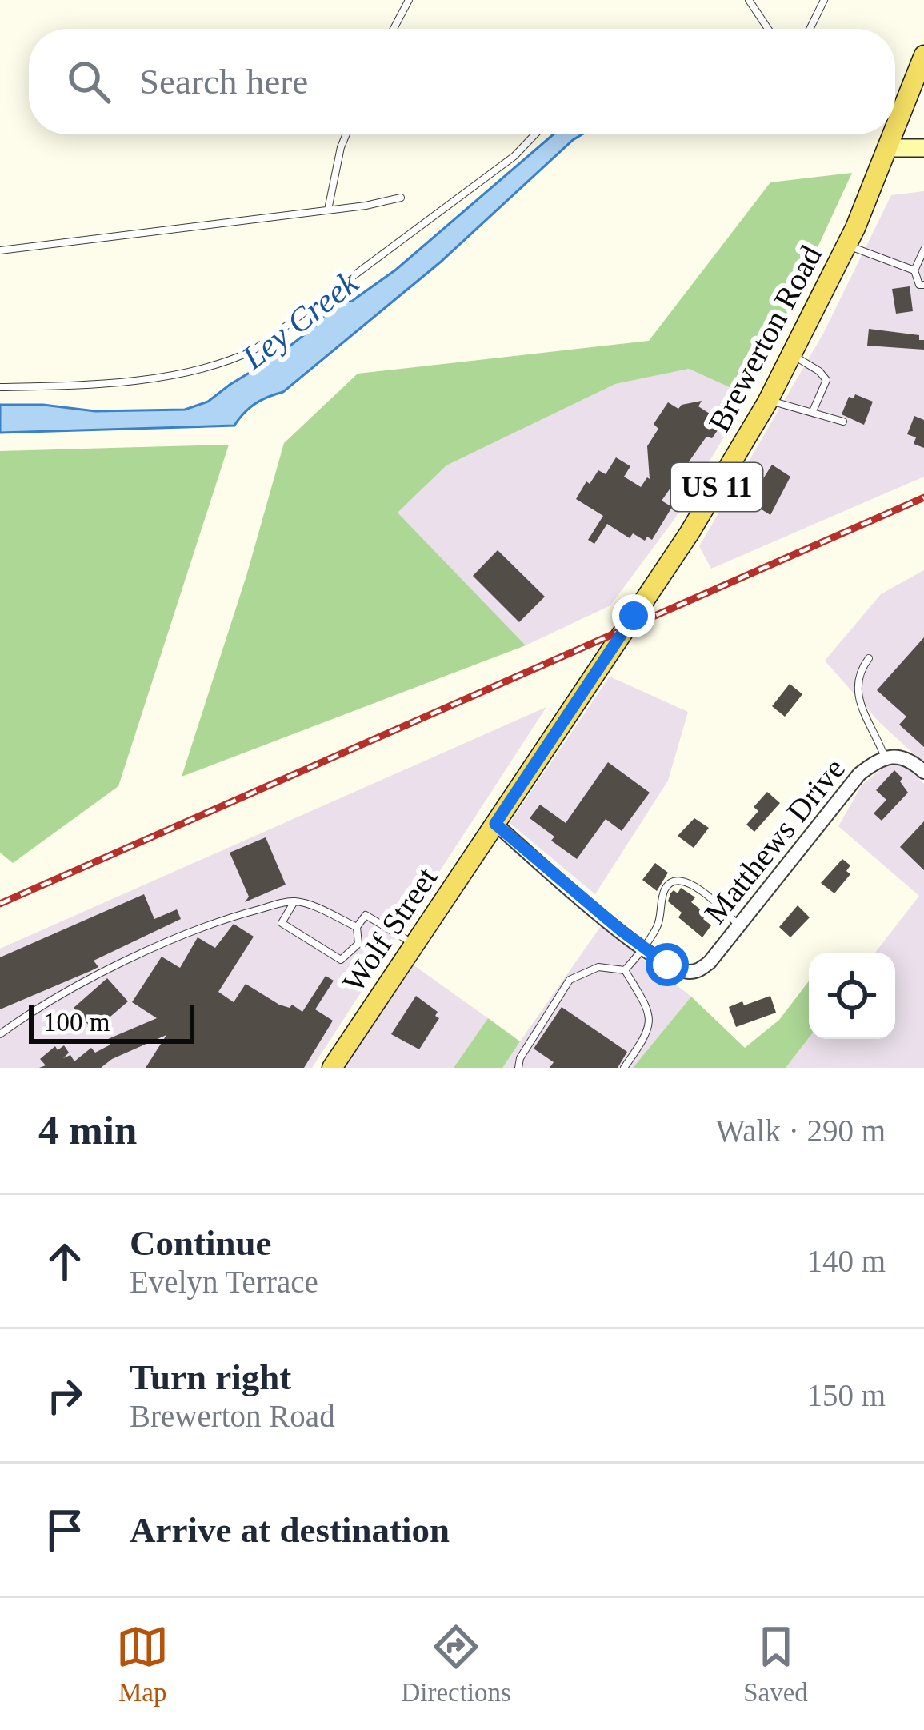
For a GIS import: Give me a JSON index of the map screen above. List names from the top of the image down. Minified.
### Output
{"streets":{"main road":["Brewerton Road","US 11","Wolf Street"],"street":["Matthews Drive"]},"crossings":[["Brewerton Road","Wolf Street"]],"water":["Ley Creek"],"scale_bar":"100 m","page":{"search":"Search here","scale":"100 m","heading":["4 min","Walk · 290 m"],"list":[["Continue","Evelyn Terrace","140 m"],["Turn right","Brewerton Road","150 m"],"Arrive at destination"],"nav":["Map","Directions","Saved"]}}
